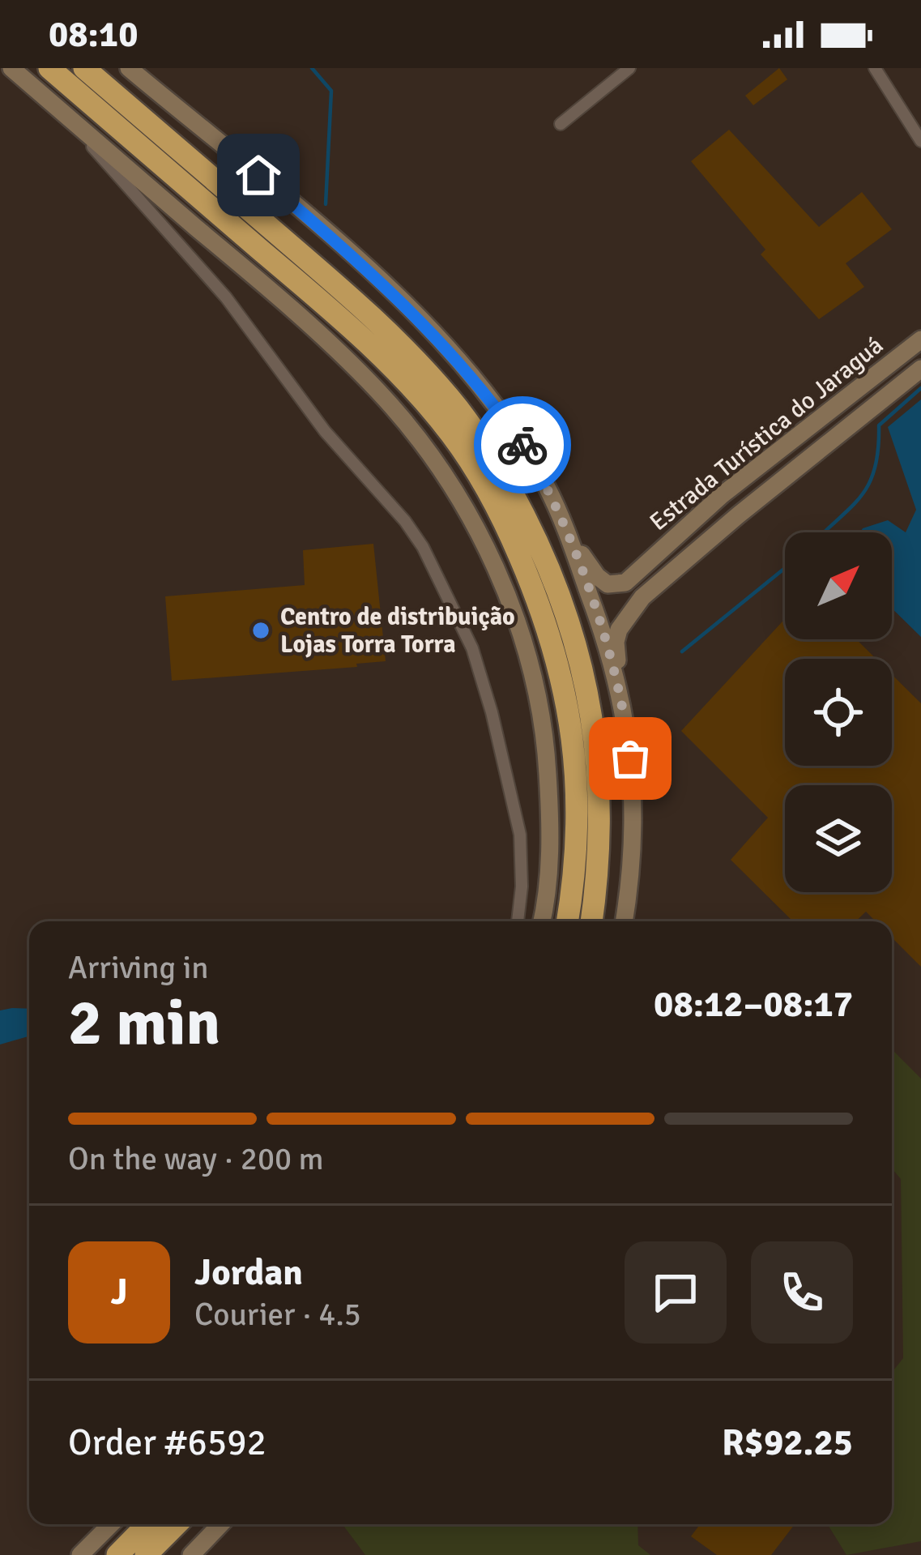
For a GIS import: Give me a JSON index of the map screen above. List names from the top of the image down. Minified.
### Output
{"streets":{"main road":["Estrada Turística do Jaraguá"]},"places":["Centro de distribuição Lojas Torra Torra"],"north":"top right","page":{"status":"08:10","heading":["2 min","Arriving in","08:12–08:17"],"panel":["Jordan","Courier · 4.5","Order #6592","R$92.25"],"bar":"On the way · 200 m","round":"J"}}
